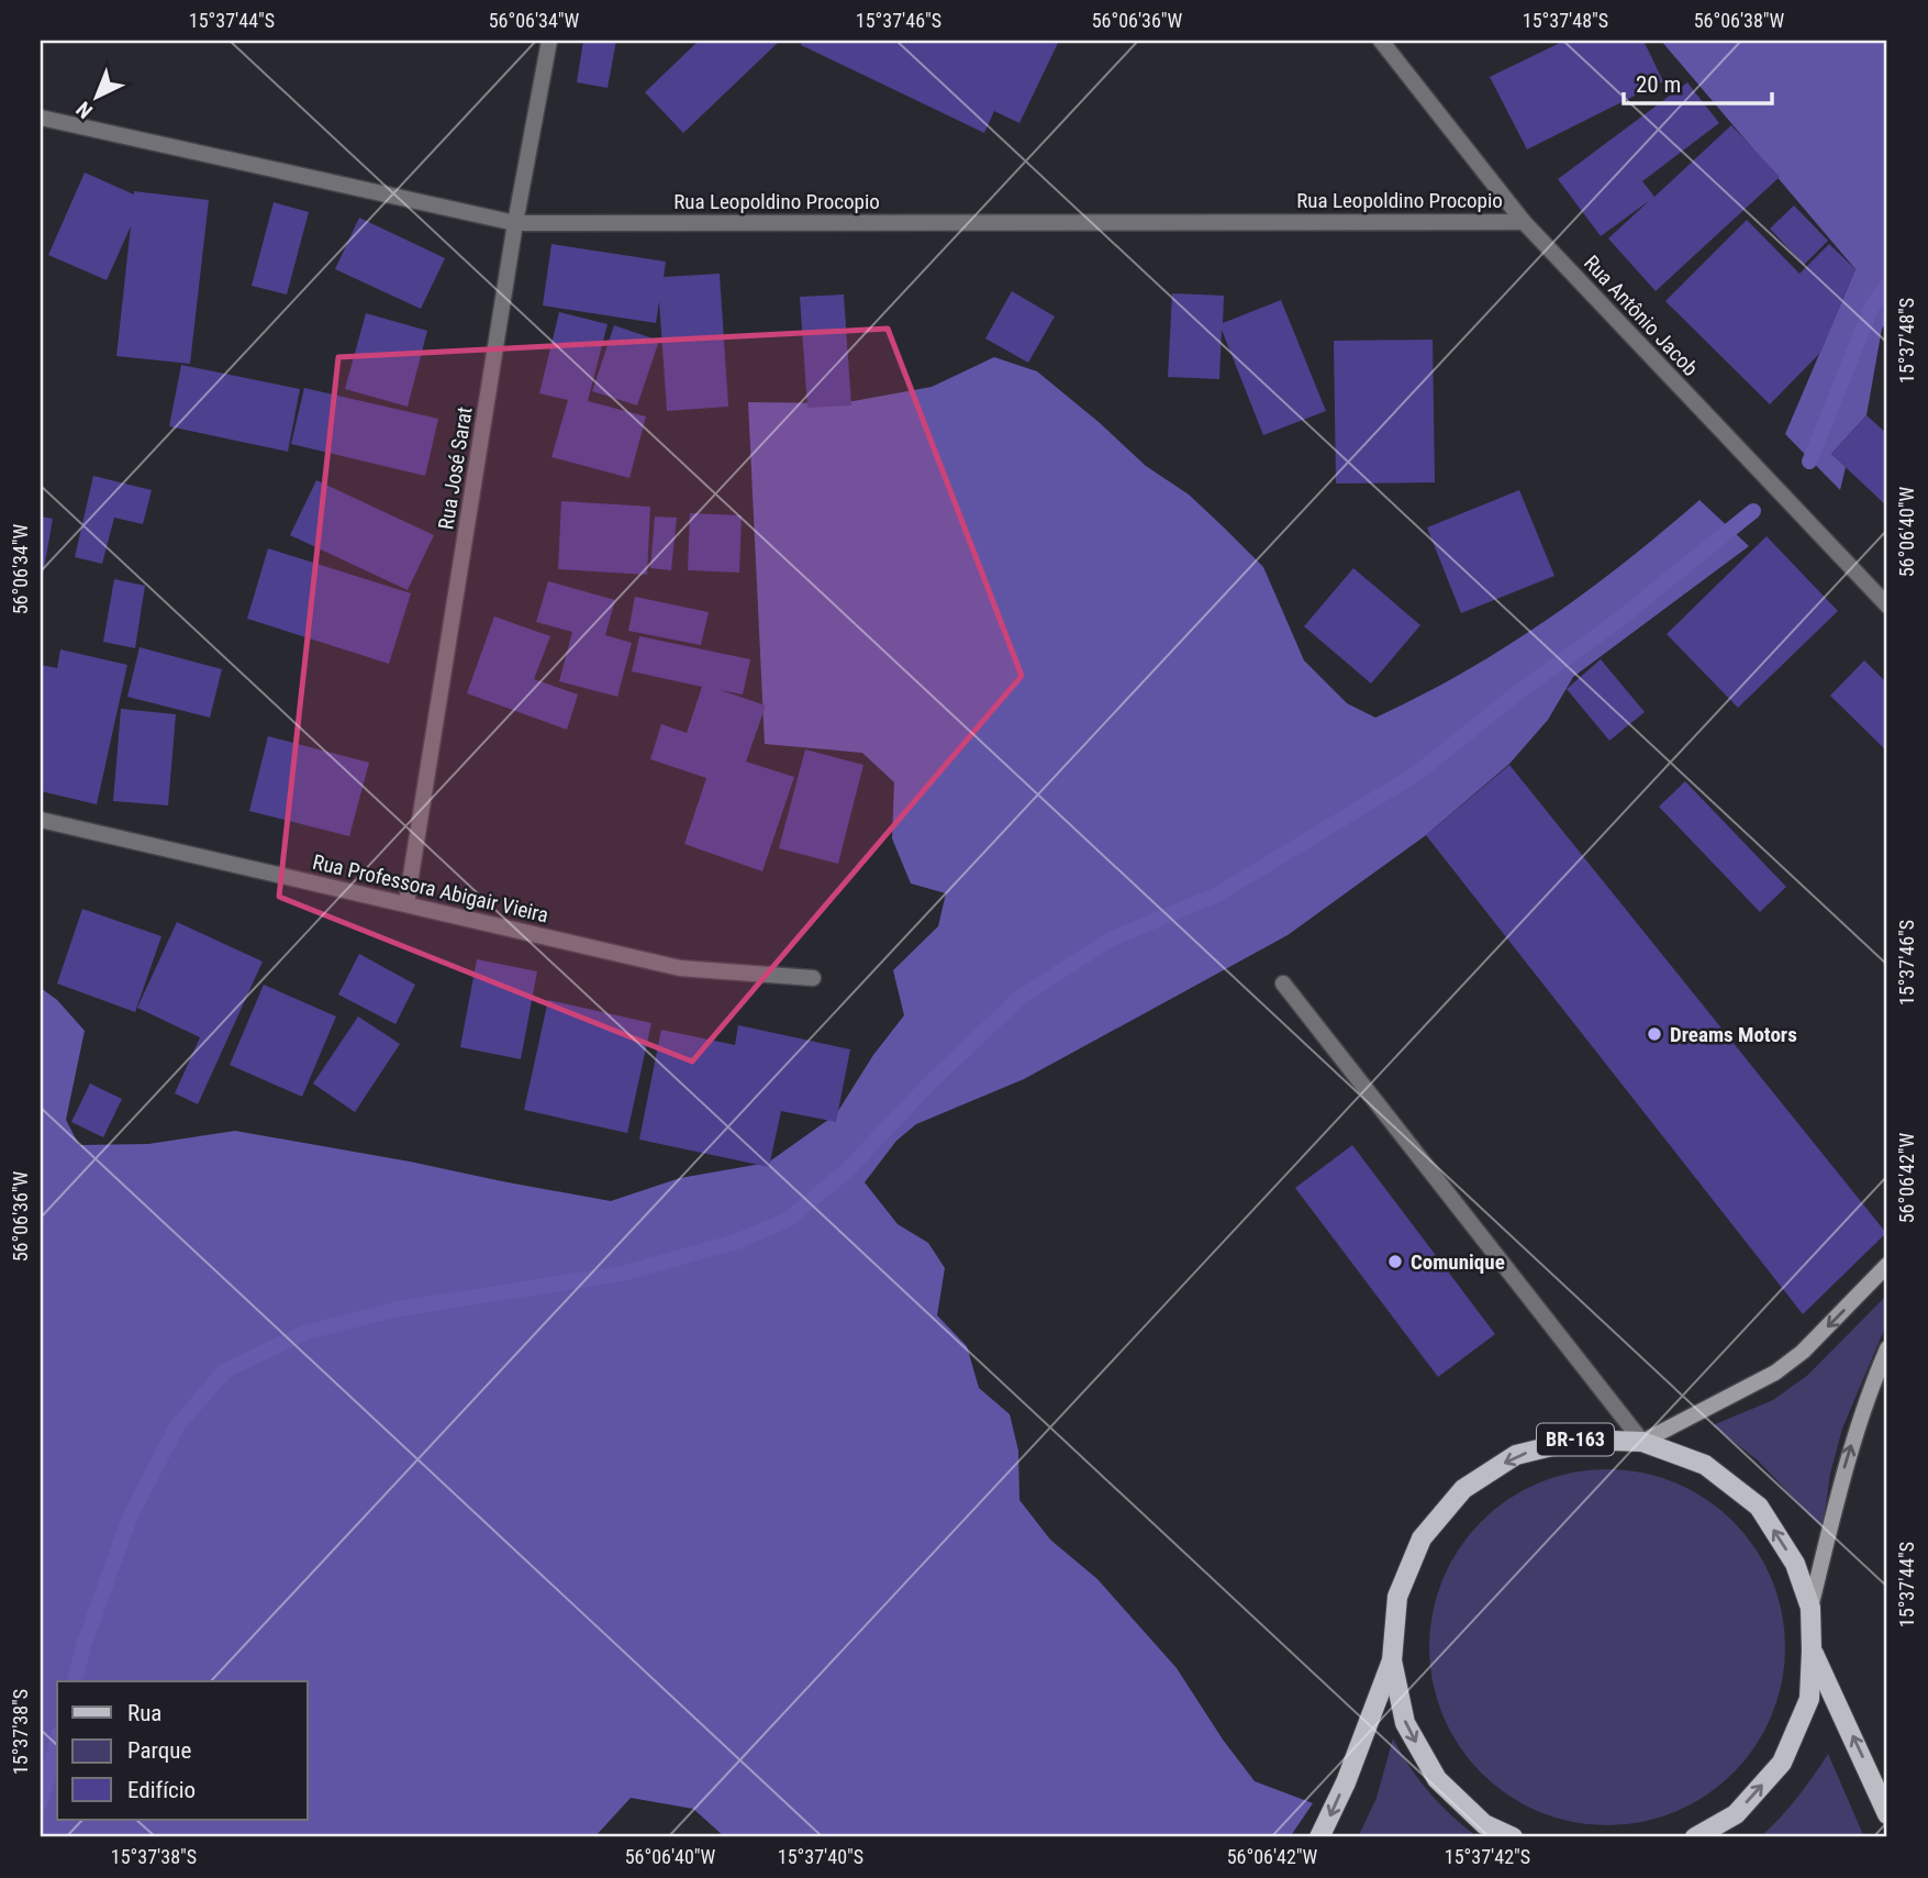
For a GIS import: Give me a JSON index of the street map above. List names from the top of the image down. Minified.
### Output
{"streets":{"main road":["BR-163"],"street":["Rua Leopoldino Procopio","Rua Antônio Jacob","Rua José Sarat","Rua Professora Abigair Vieira"]},"crossings":[["Rua Leopoldino Procopio","Rua Antônio Jacob"],["Rua Leopoldino Procopio","Rua José Sarat"],["Rua José Sarat","Rua Professora Abigair Vieira"]],"places":["Dreams Motors","Comunique"],"legend":["Rua","Parque","Edifício"],"scale_bar":"20 m","north":"bottom left","coordinates":["15°37'44\"S","56°06'34\"W","15°37'46\"S","56°06'36\"W","15°37'48\"S","56°06'38\"W","56°06'40\"W","56°06'42\"W","15°37'38\"S","15°37'40\"S","15°37'42\"S"]}
